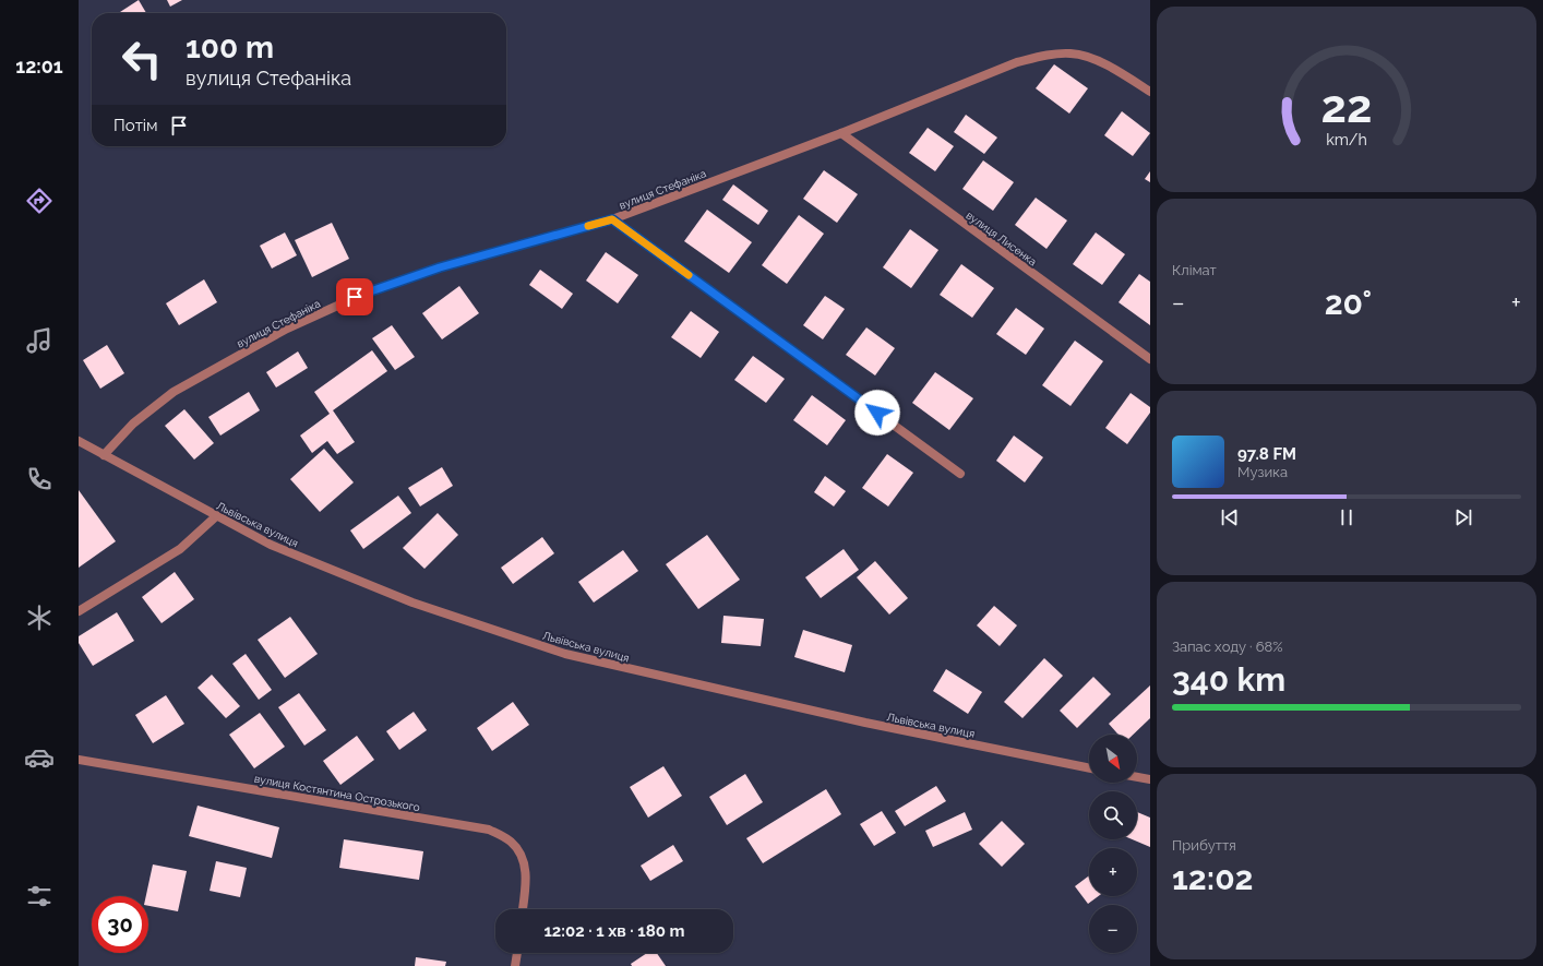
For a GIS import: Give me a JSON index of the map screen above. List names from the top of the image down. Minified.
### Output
{"streets":{"street":["вулиця Стефаніка","вулиця Лисенка","Львівська вулиця","вулиця Костянтина Острозького"]},"crossings":[["вулиця Стефаніка","вулиця Лисенка"],["вулиця Стефаніка","Львівська вулиця"]],"north":"bottom right","page":{"tabs":"12:01","turn":["100 m","вулиця Стефаніка"],"then":"Потім","tile":["Клімат",["Запас ходу · 68%","340 km"],["Прибуття","12:02"]],"heat":["−","20°","+"],"song":["97.8 FM","Музика"],"map_buttons":["+","−"],"limit":"30","trip":"12:02 · 1 хв · 180 m","gauge":["22","km/h"]}}
